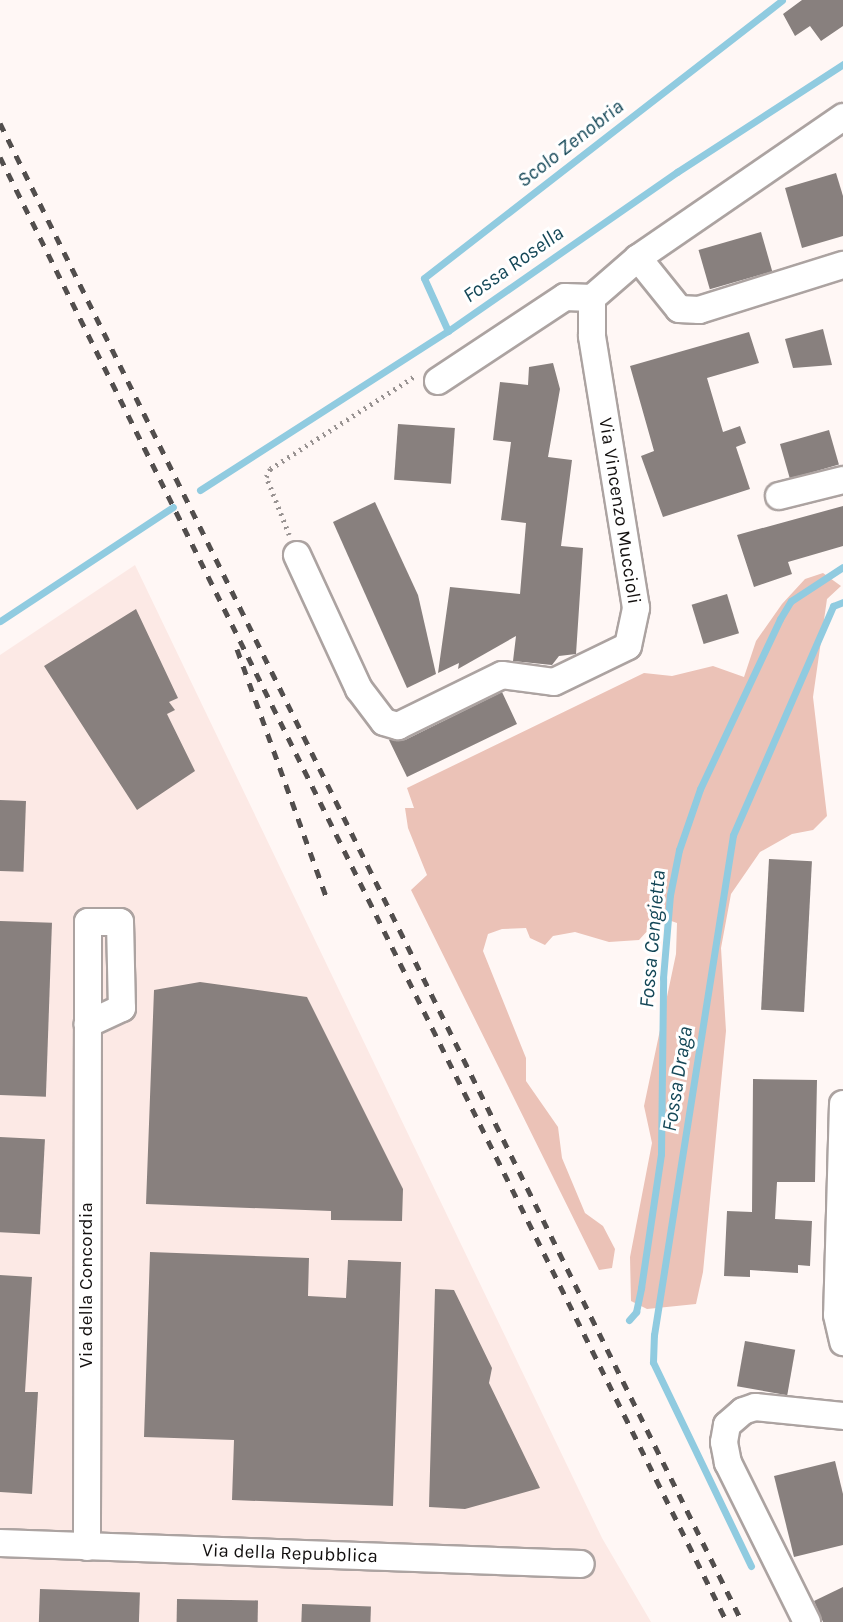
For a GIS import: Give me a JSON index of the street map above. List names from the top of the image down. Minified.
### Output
{"streets":{"street":["Via Vincenzo Muccioli","Via della Concordia","Via della Repubblica"]},"crossings":[["Via della Concordia","Via della Repubblica"]],"water":["Scolo Zenobria","Fossa Rosella","Fossa Cengietta","Fossa Draga"]}
